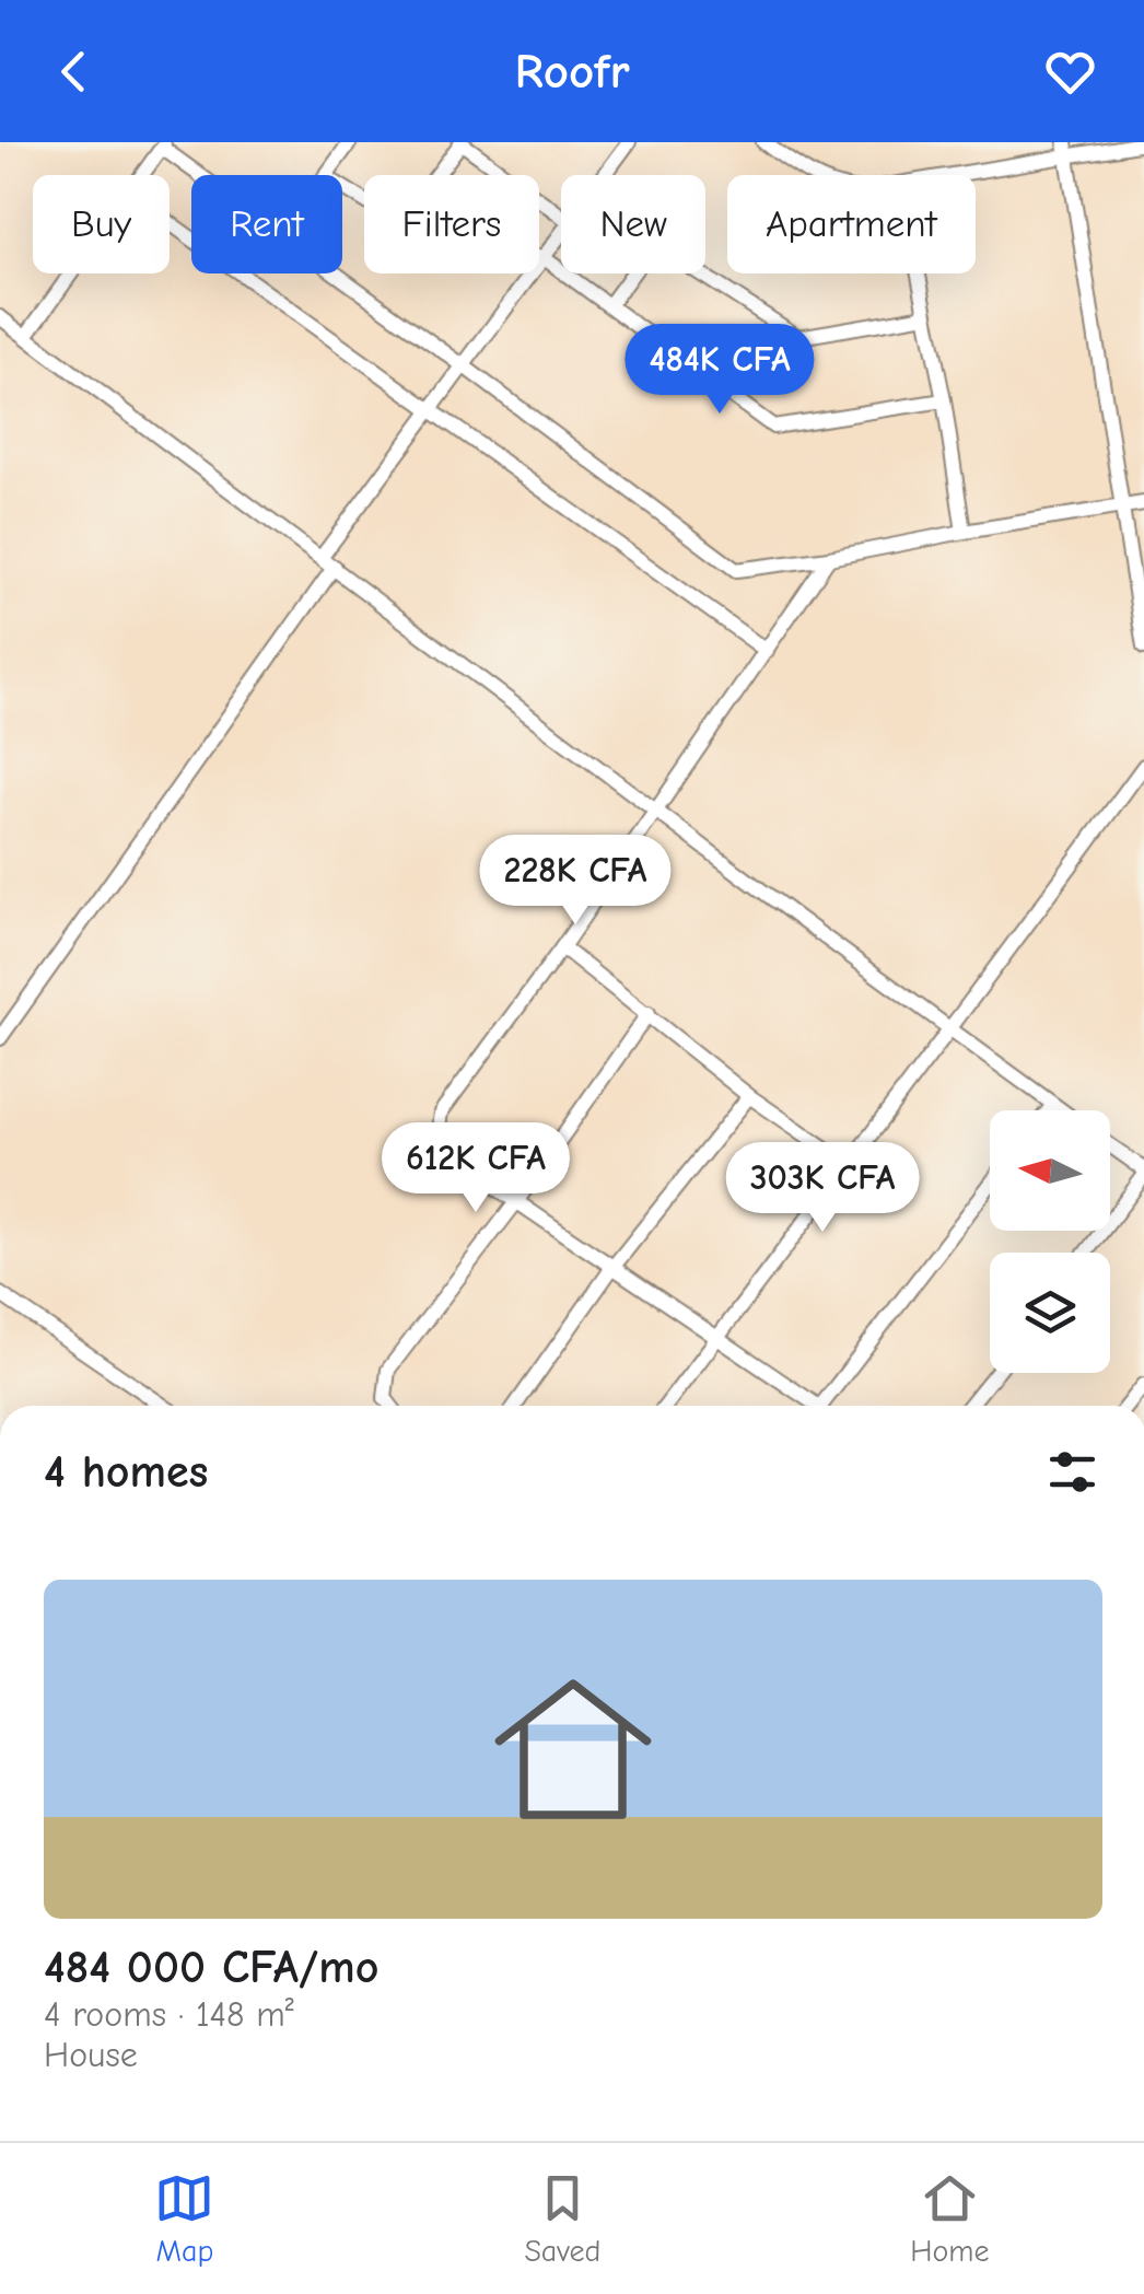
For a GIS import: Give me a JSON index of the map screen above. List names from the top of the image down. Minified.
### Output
{"north":"left","page":{"header":"Roofr","chip":["Buy","Rent","Filters","New","Apartment"],"price":["484K CFA","228K CFA","612K CFA","303K CFA"],"heading":"4 homes","list":[{"name":"484 000 CFA/mo","note":"4 rooms · 148 m² · House"}],"tabs":["Map","Saved","Home"]}}
